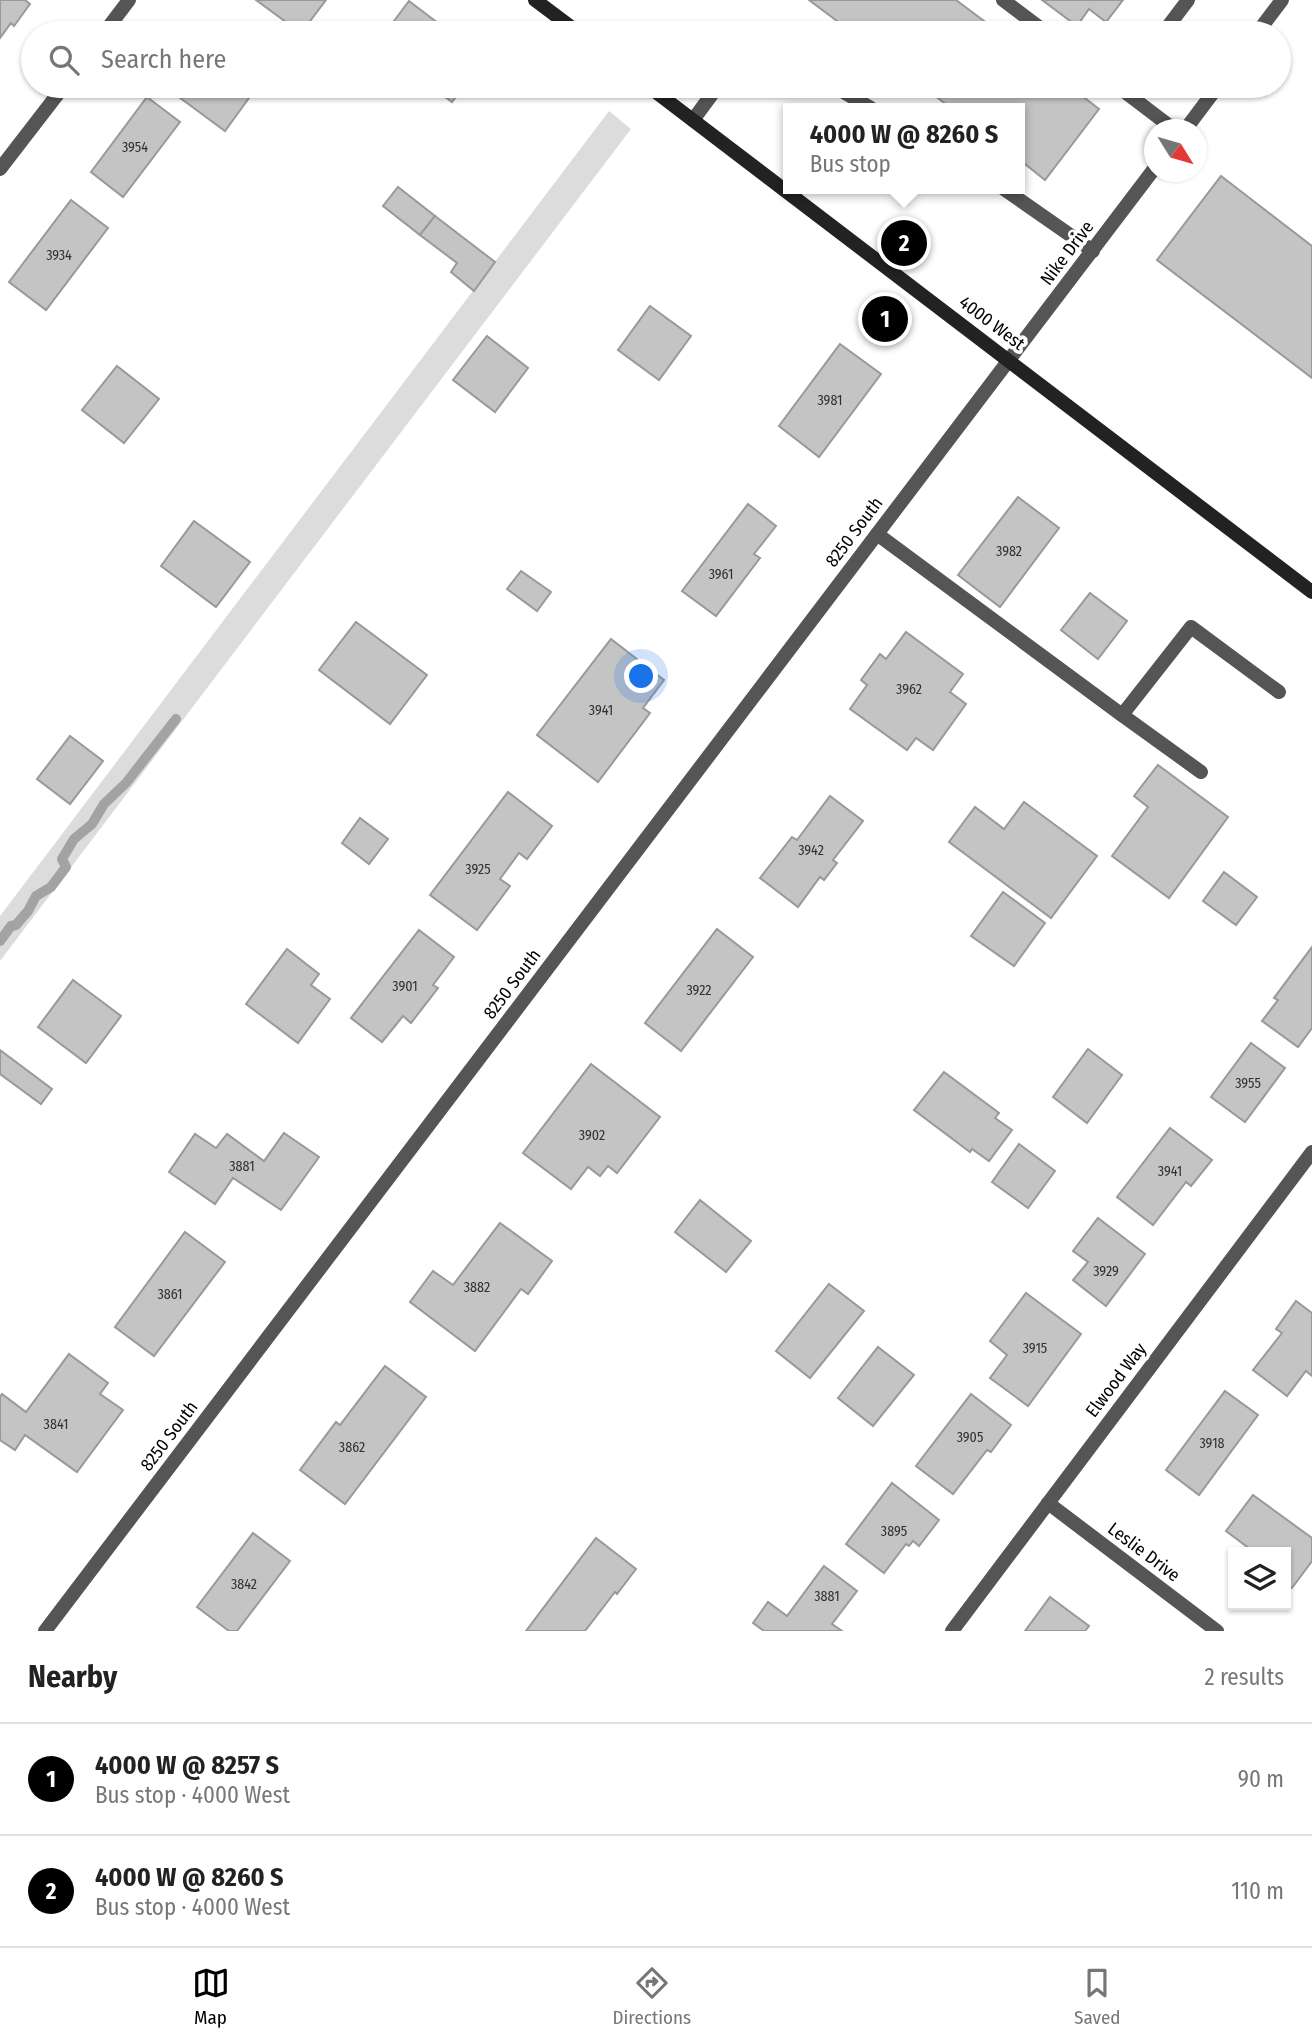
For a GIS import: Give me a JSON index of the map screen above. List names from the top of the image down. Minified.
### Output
{"streets":{"main road":["4000 West"],"street":["Nike Drive","8250 South","Elwood Way","Leslie Drive"]},"crossings":[["Nike Drive","4000 West"],["Nike Drive","8250 South"],["4000 West","8250 South"],["Elwood Way","Leslie Drive"]],"house_numbers":["3954","3934","3981","3982","3961","3962","3941","3942","3925","3901","3922","3955","3902","3881","3941","3929","3882","3861","3915","3841","3905","3918","3862","3895","3842","3881"],"north":"bottom right","page":{"search":"Search here","popup":["4000 W @ 8260 S","Bus stop"],"pins":["2","1"],"heading":["Nearby","2 results"],"list":[{"mark":"1","name":"4000 W @ 8257 S","note":"Bus stop · 4000 West","value":"90 m"},{"mark":"2","name":"4000 W @ 8260 S","note":"Bus stop · 4000 West","value":"110 m"}],"nav":["Map","Directions","Saved"]}}
